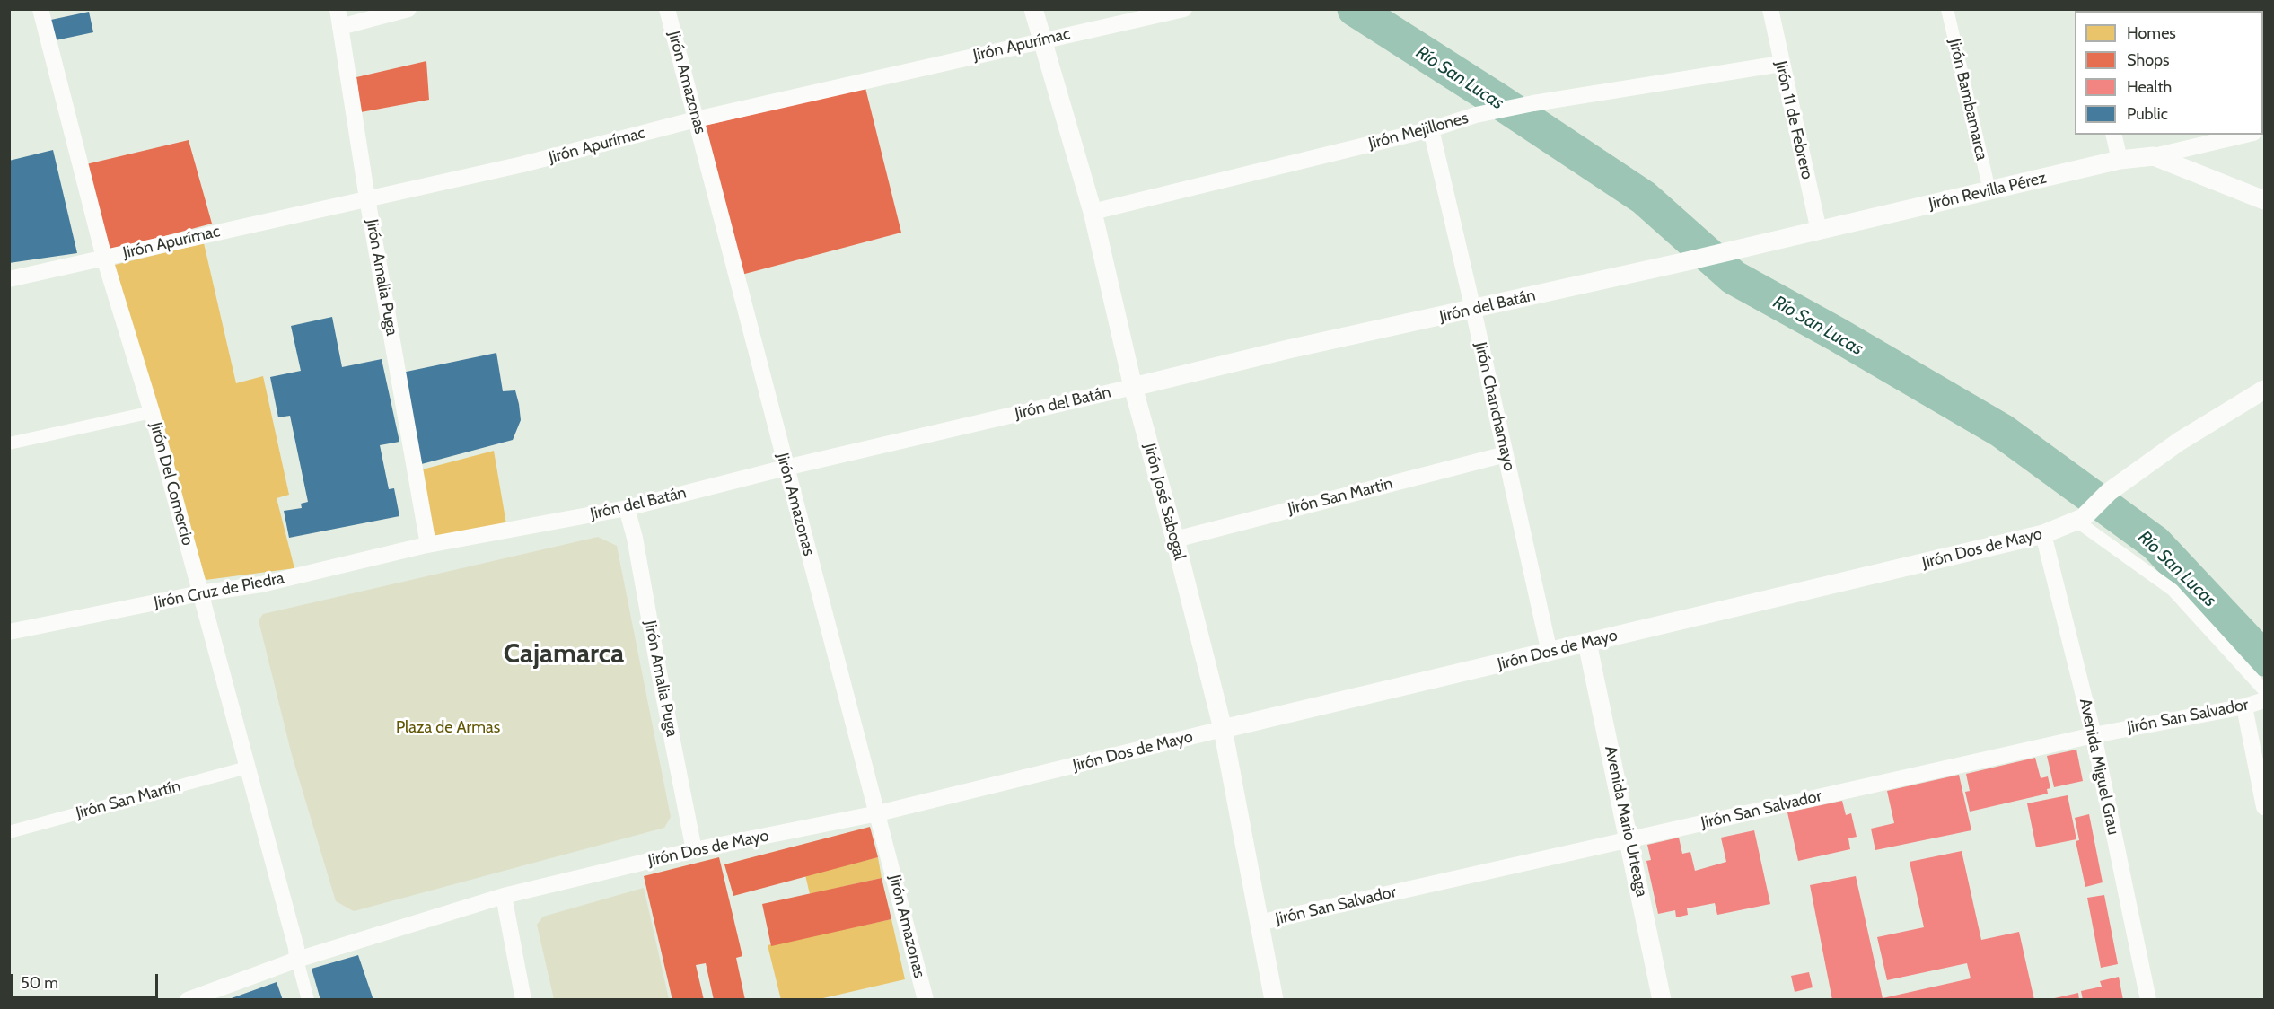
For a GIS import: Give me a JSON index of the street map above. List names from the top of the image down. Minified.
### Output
{"streets":{"street":["Jirón Apurímac","Jirón Amazonas","Jirón Bambamarca","Jirón 11 de Febrero","Jirón Mejillones","Jirón Revilla Pérez","Jirón Amalia Puga","Jirón del Batán","Jirón Chanchamayo","Jirón Del Comercio","Jirón San Martin","Jirón José Sabogal","Jirón Dos de Mayo","Jirón Cruz de Piedra","Jirón San Salvador","Avenida Miguel Grau","Jirón San Martín","Avenida Mario Urteaga"]},"crossings":[["Jirón Apurímac","Jirón Amazonas"],["Jirón Apurímac","Jirón Amalia Puga"],["Jirón Apurímac","Jirón Del Comercio"],["Jirón Apurímac","Jirón José Sabogal"],["Jirón Amazonas","Jirón del Batán"],["Jirón Amazonas","Jirón Dos de Mayo"],["Jirón Bambamarca","Jirón Revilla Pérez"],["Jirón 11 de Febrero","Jirón Mejillones"],["Jirón 11 de Febrero","Jirón Revilla Pérez"],["Jirón Mejillones","Jirón Chanchamayo"],["Jirón Mejillones","Jirón José Sabogal"],["Jirón Revilla Pérez","Jirón del Batán"],["Jirón Amalia Puga","Jirón del Batán"],["Jirón Amalia Puga","Jirón Dos de Mayo"],["Jirón Amalia Puga","Jirón Cruz de Piedra"],["Jirón del Batán","Jirón Chanchamayo"],["Jirón del Batán","Jirón José Sabogal"],["Jirón del Batán","Jirón Cruz de Piedra"],["Jirón Chanchamayo","Jirón San Martin"],["Jirón Chanchamayo","Jirón Dos de Mayo"],["Jirón Del Comercio","Jirón Dos de Mayo"],["Jirón Del Comercio","Jirón Cruz de Piedra"],["Jirón Del Comercio","Jirón San Martín"],["Jirón San Martin","Jirón José Sabogal"],["Jirón José Sabogal","Jirón Dos de Mayo"],["Jirón José Sabogal","Jirón San Salvador"],["Jirón Dos de Mayo","Avenida Miguel Grau"],["Jirón Dos de Mayo","Avenida Mario Urteaga"],["Jirón San Salvador","Avenida Miguel Grau"],["Jirón San Salvador","Avenida Mario Urteaga"]],"districts":["Cajamarca"],"water":["Río San Lucas"],"parks":["Plaza de Armas"],"legend":["Homes","Shops","Health","Public"],"scale_bar":"50 m"}
